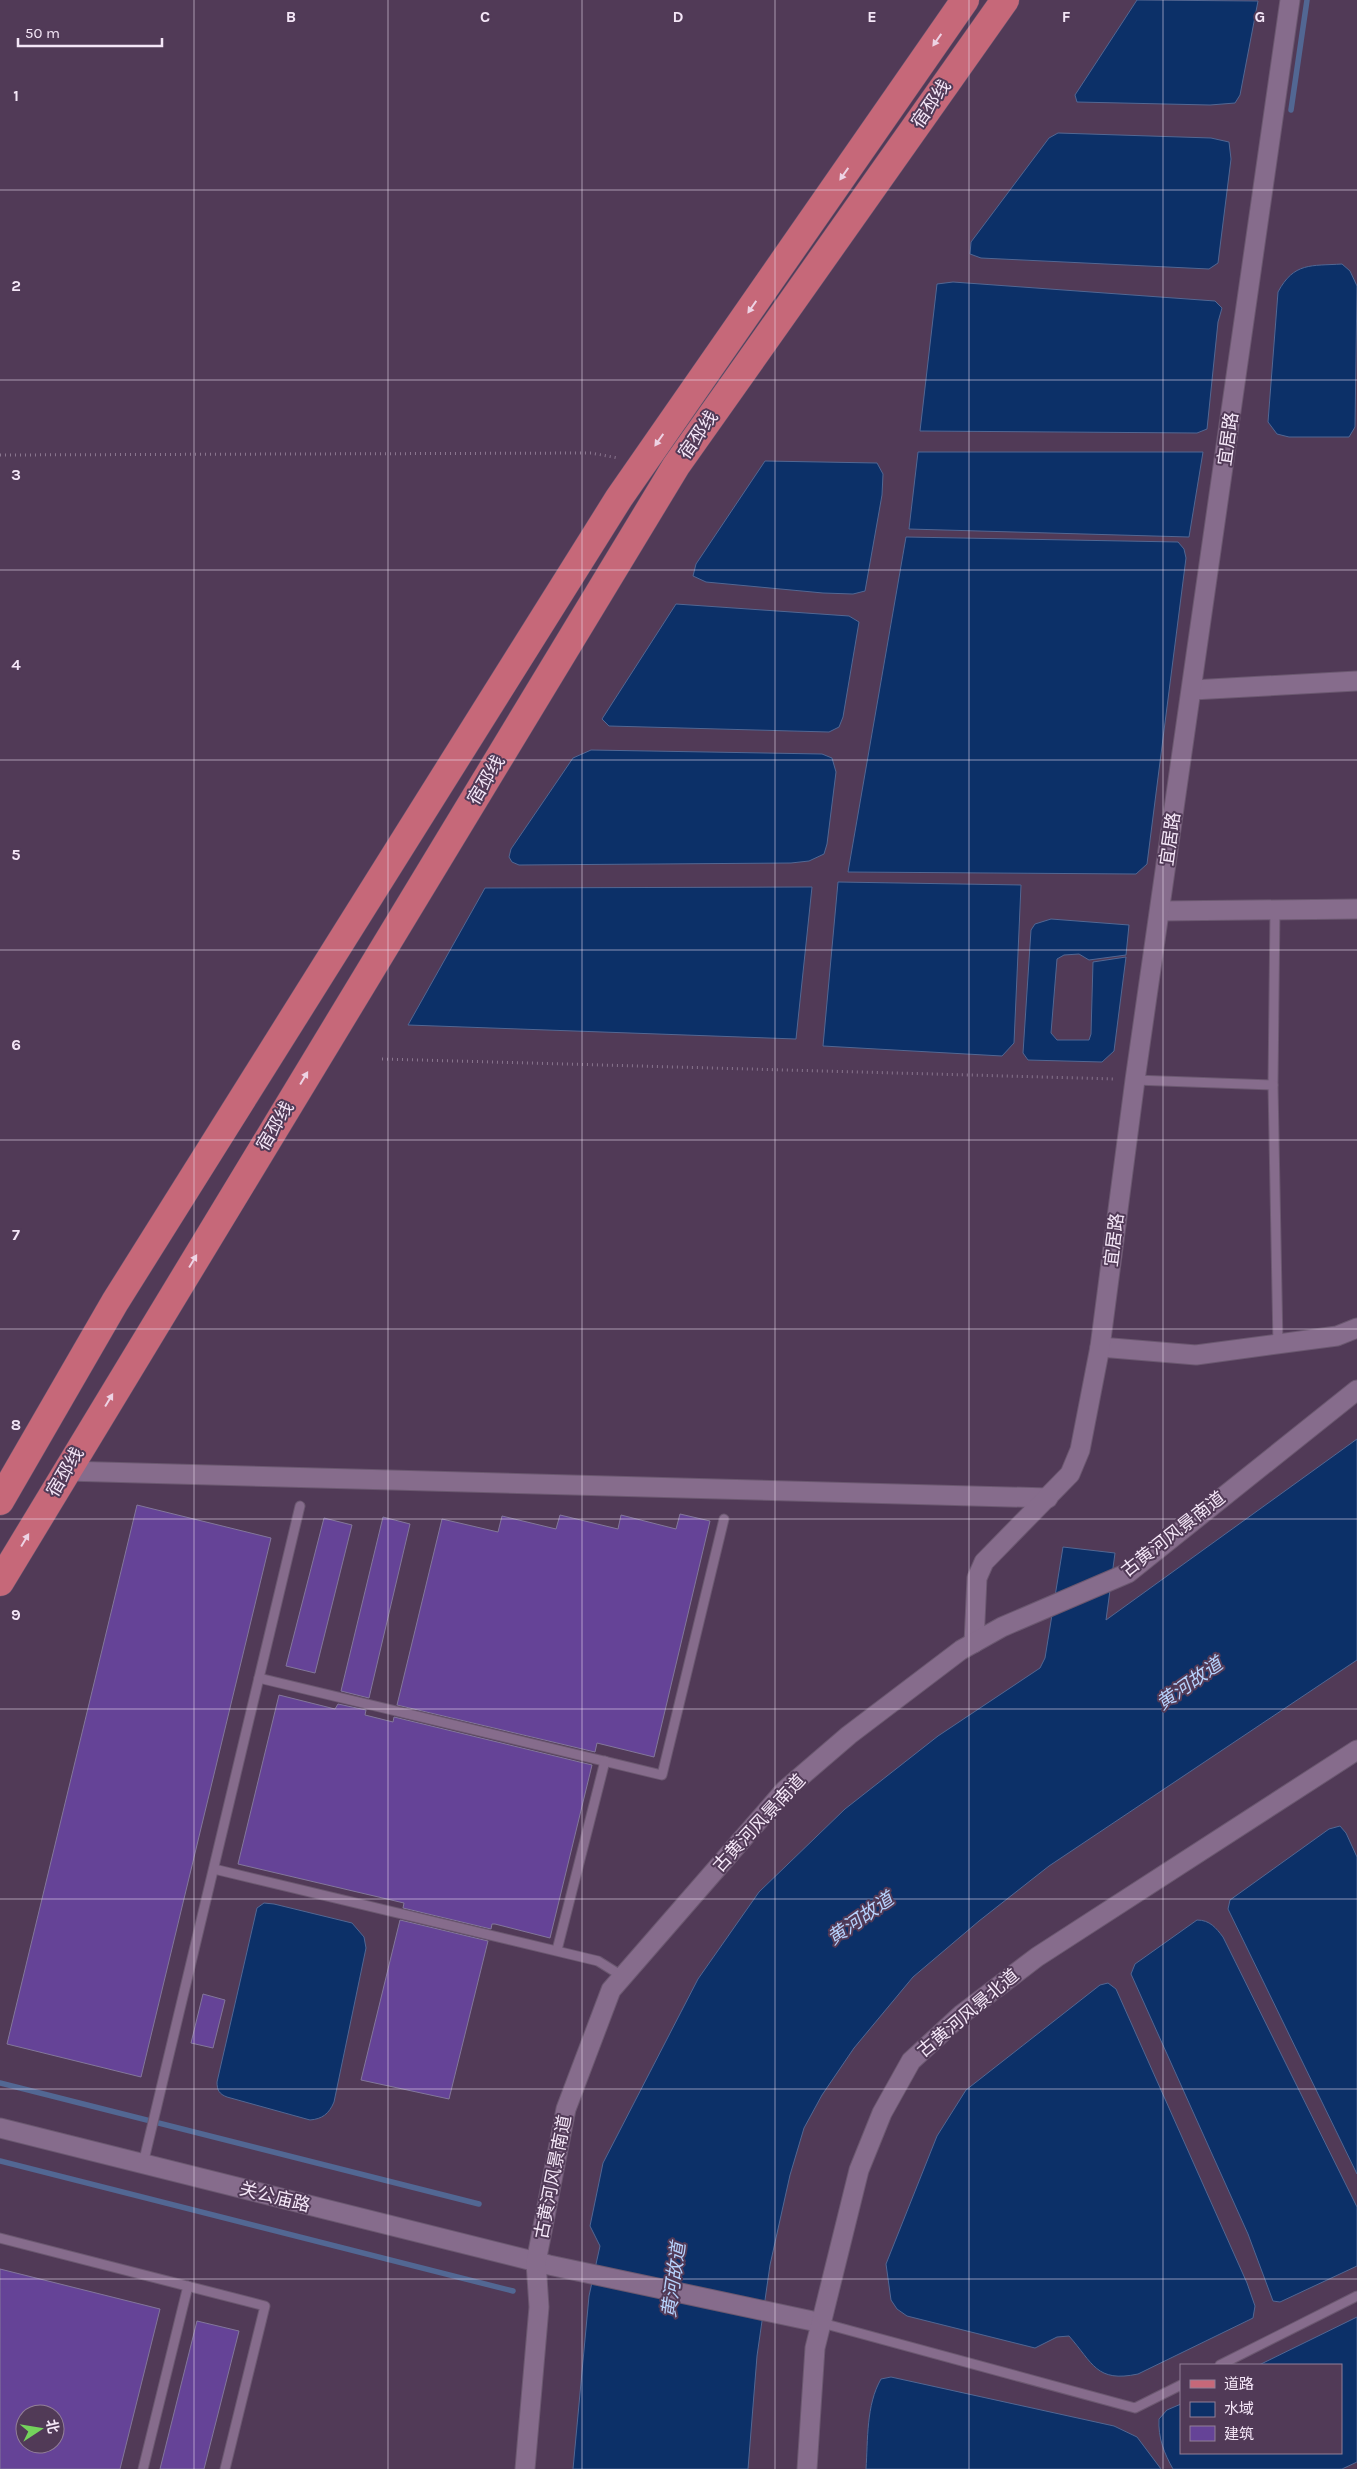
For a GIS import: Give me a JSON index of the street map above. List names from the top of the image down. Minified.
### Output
{"streets":{"main road":["宿邳线"],"street":["宜居路","古黄河风景南道","古黄河风景北道","关公庙路"]},"crossings":[["宜居路","古黄河风景南道"],["古黄河风景南道","关公庙路"],["古黄河风景北道","关公庙路"]],"water":["黄河故道"],"legend":["道路","水域","建筑"],"scale_bar":"50 m","north":"right","grid":{"columns":["B","C","D","E","F","G"],"rows":["1","2","3","4","5","6","7","8","9"]}}
